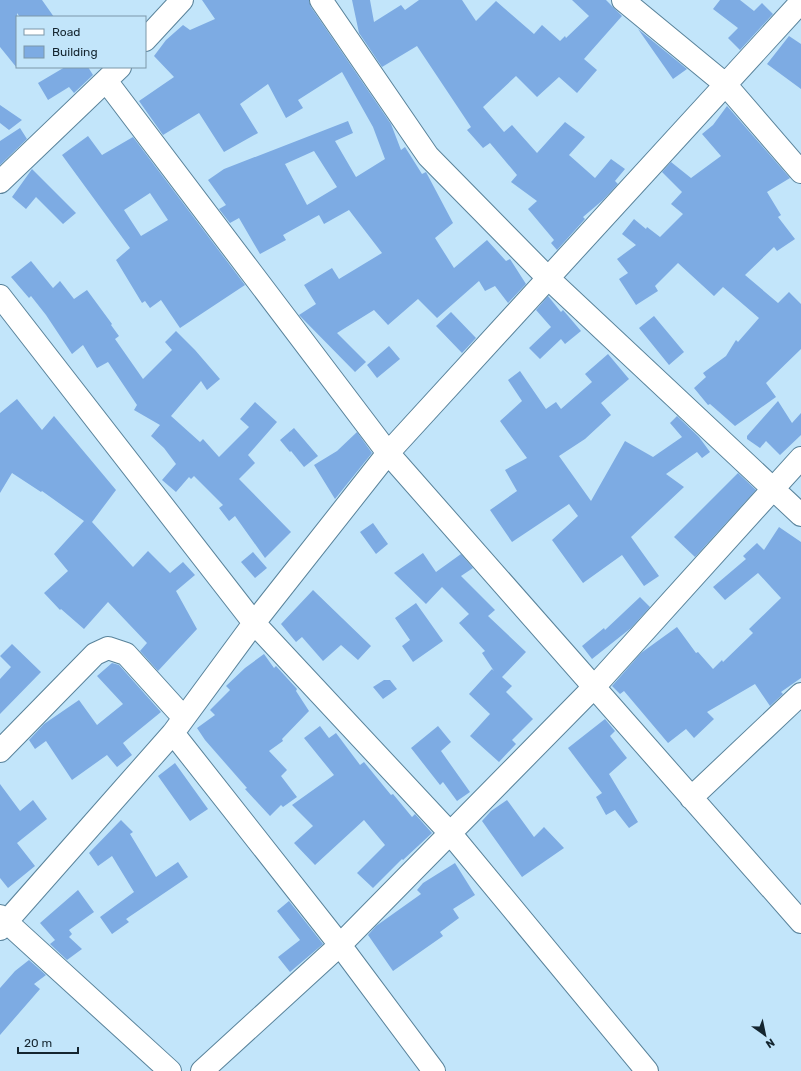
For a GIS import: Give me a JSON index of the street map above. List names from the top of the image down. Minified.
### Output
{"legend":["Road","Building"],"scale_bar":"20 m","north":"bottom right"}
